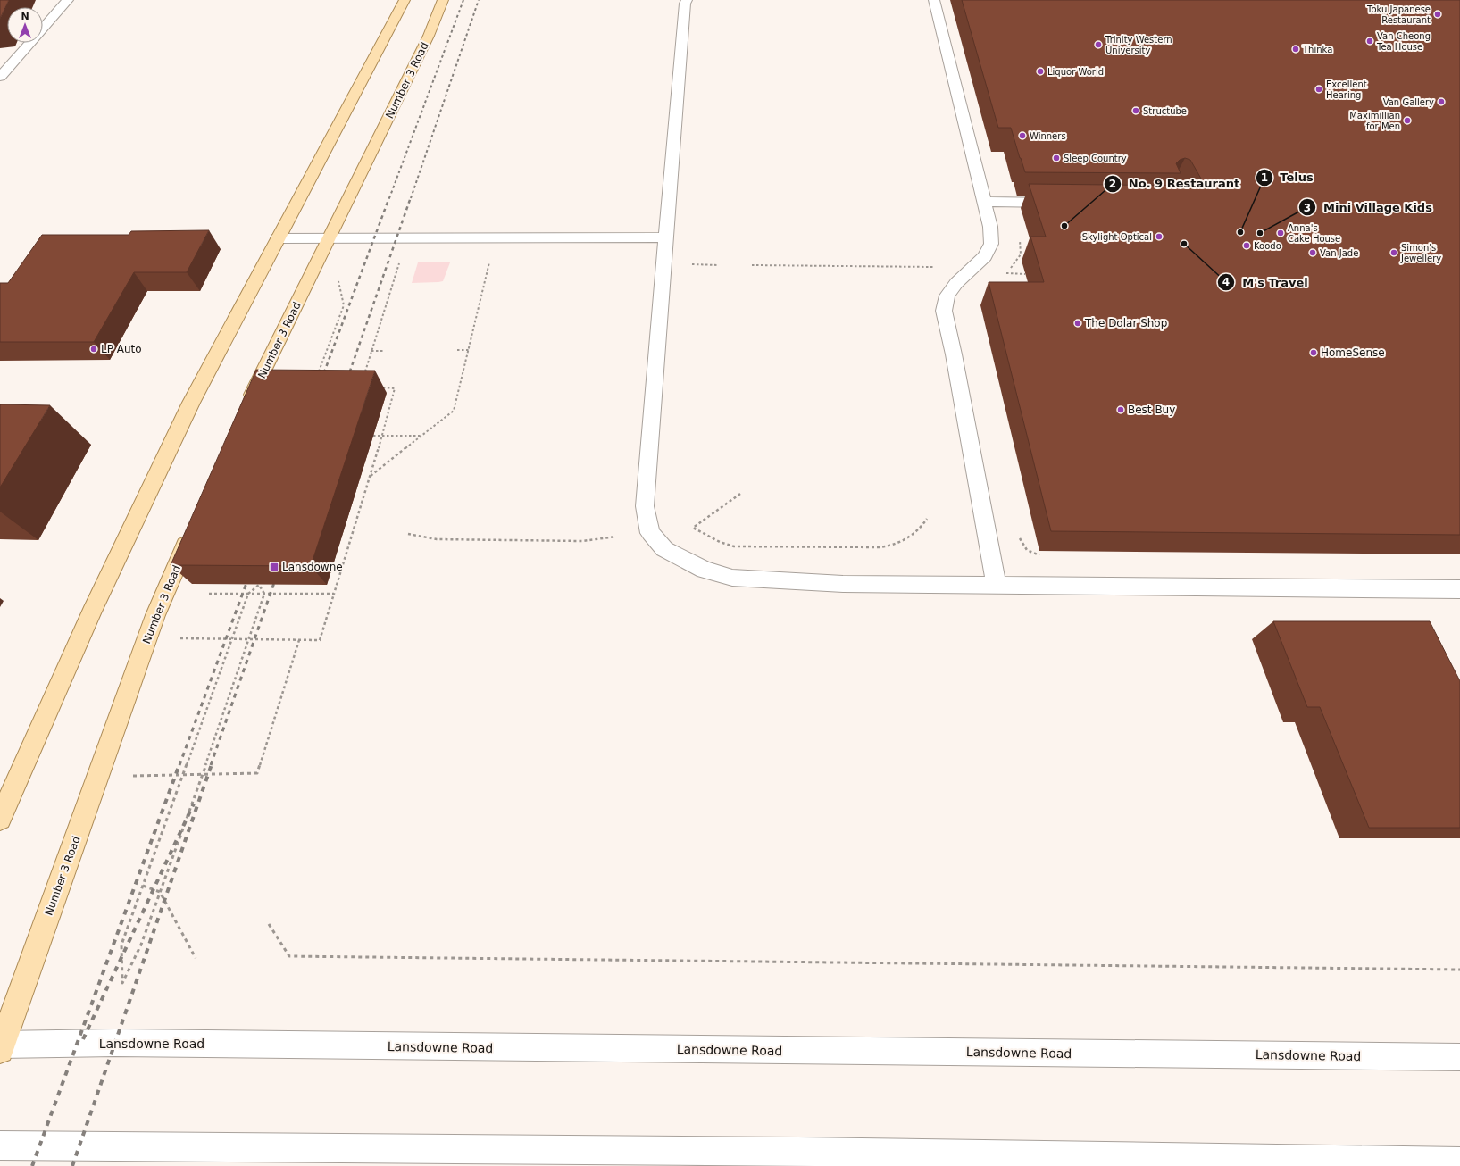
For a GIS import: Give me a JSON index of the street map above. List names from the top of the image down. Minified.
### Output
{"streets":{"main road":["Number 3 Road"],"street":["Lansdowne Road"]},"crossings":[["Number 3 Road","Lansdowne Road"]],"places":{"other":["Toku Japanese Restaurant","Van Cheong Tea House","Trinity Western University","Thinka","Liquor World","Excellent Hearing","Van Gallery","Structube","Maximillian for Men","Winners","Sleep Country","No. 9 Restaurant","Telus","Mini Village Kids","Anna's Cake House","Skylight Optical","M's Travel","Koodo","Van Jade","Simon's Jewellery","The Dolar Shop","LP Auto","HomeSense","Best Buy"],"transit":["Lansdowne"]},"north":"top"}
